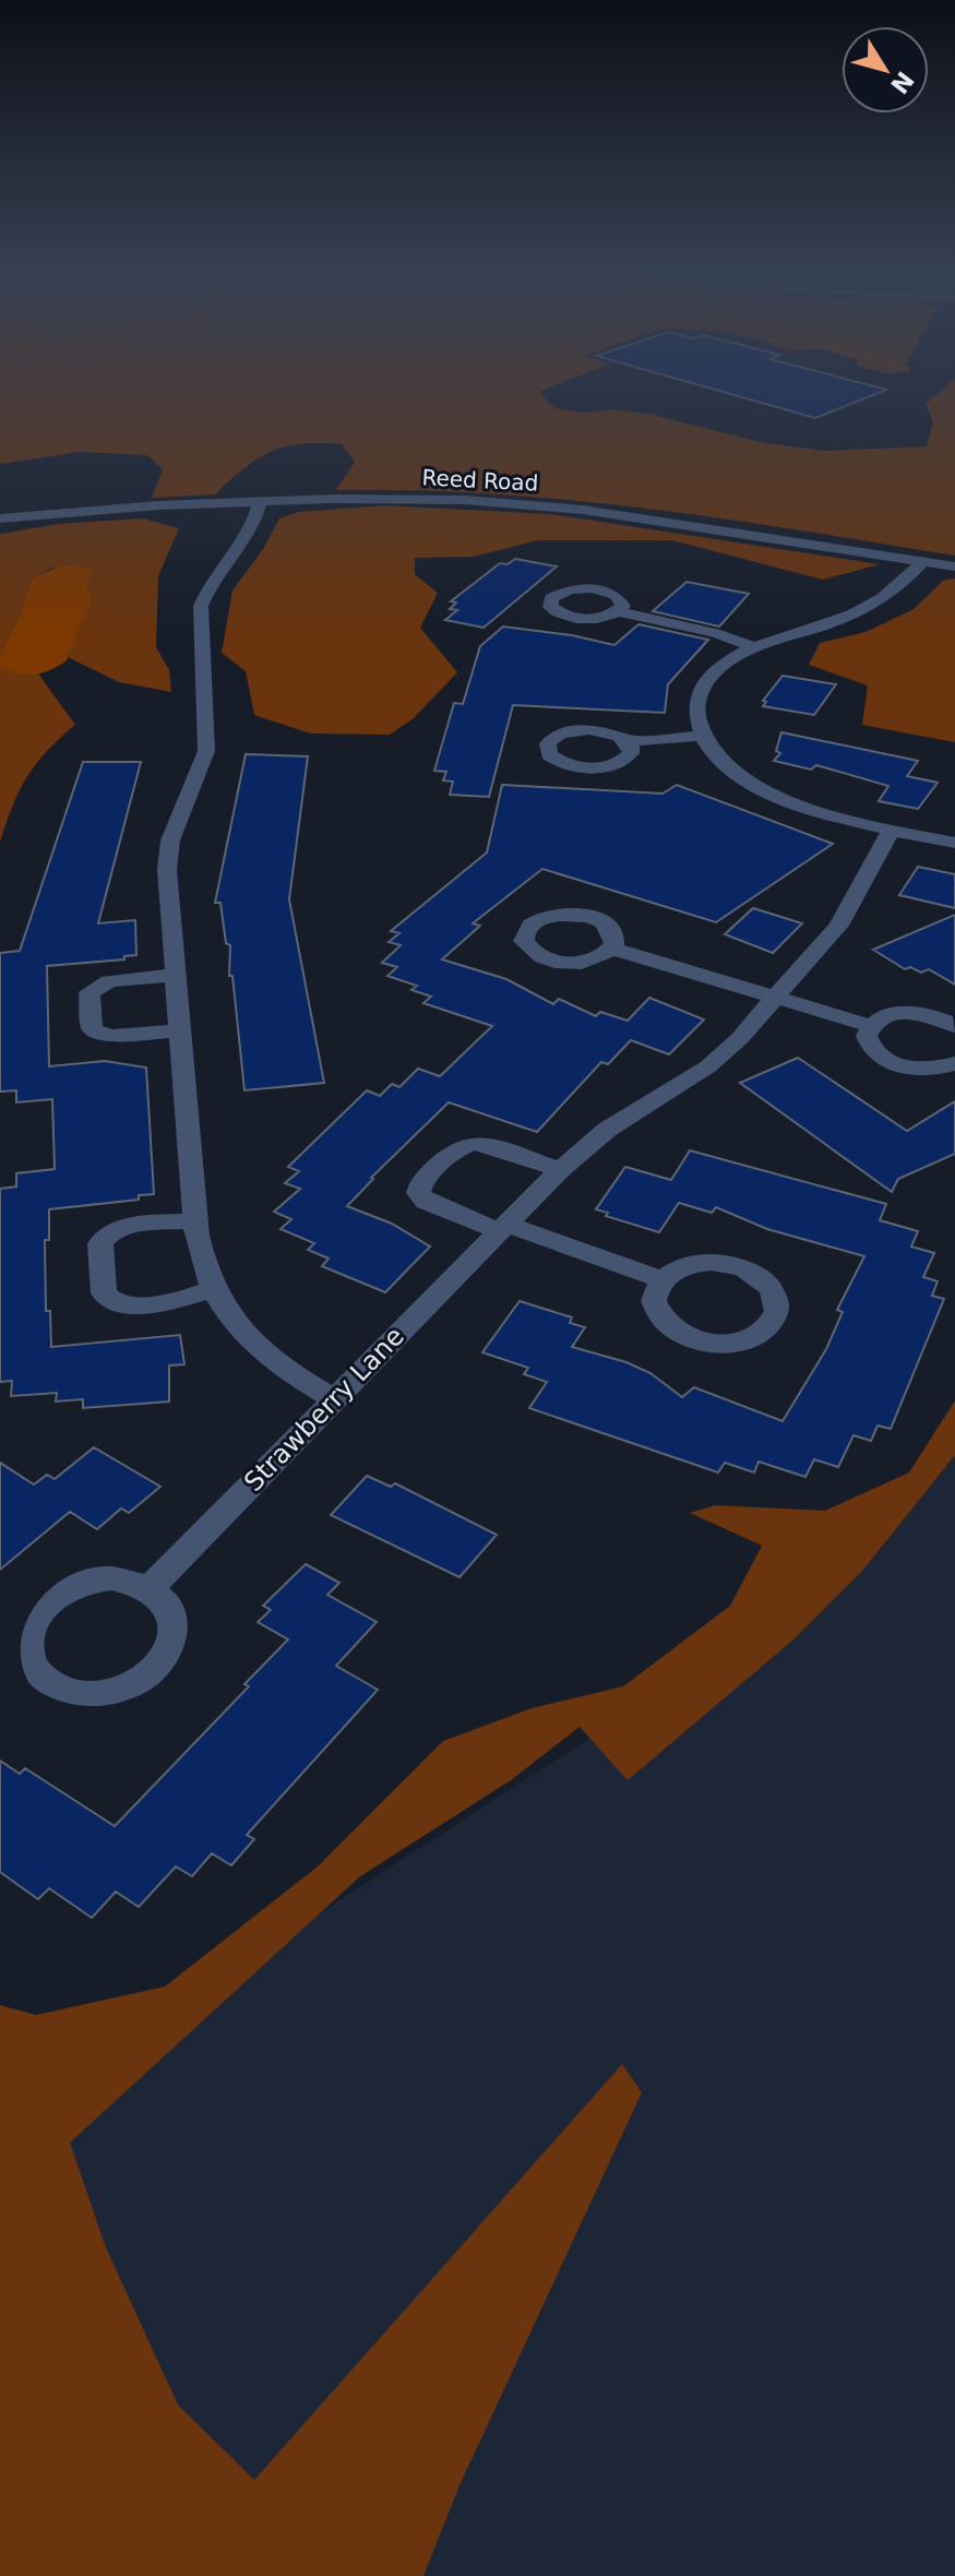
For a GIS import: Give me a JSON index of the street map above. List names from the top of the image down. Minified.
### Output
{"streets":{"street":["Reed Road","Strawberry Lane"]},"north":"bottom right"}
